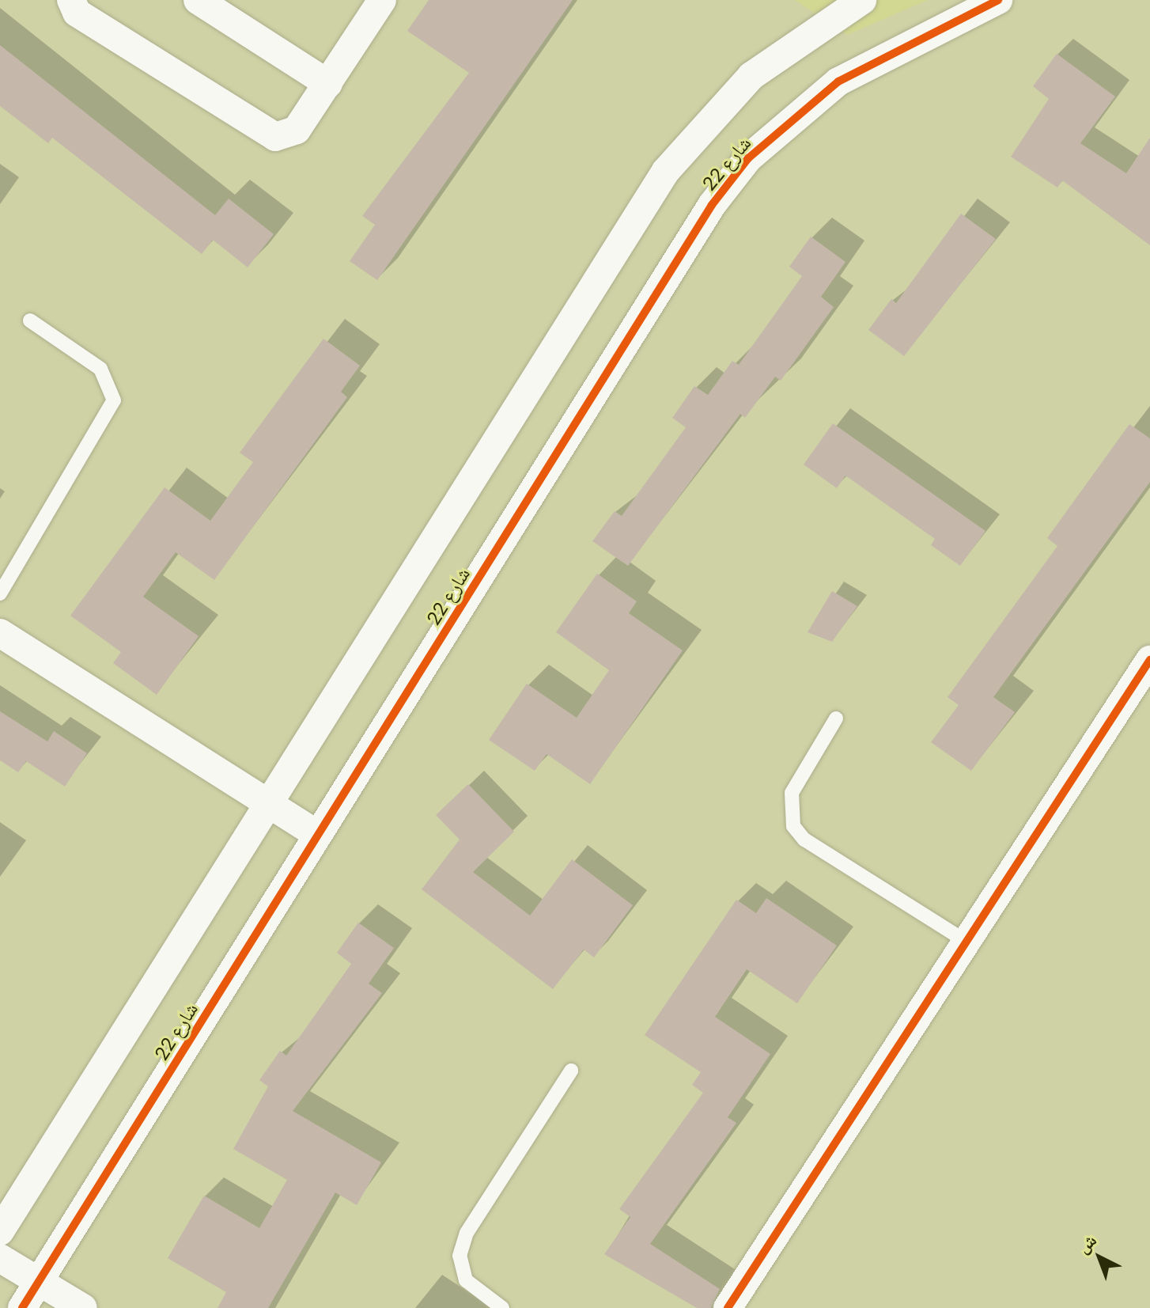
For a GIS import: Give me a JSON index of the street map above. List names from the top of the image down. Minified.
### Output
{"streets":{"street":["شارع 22"]},"north":"top left"}
